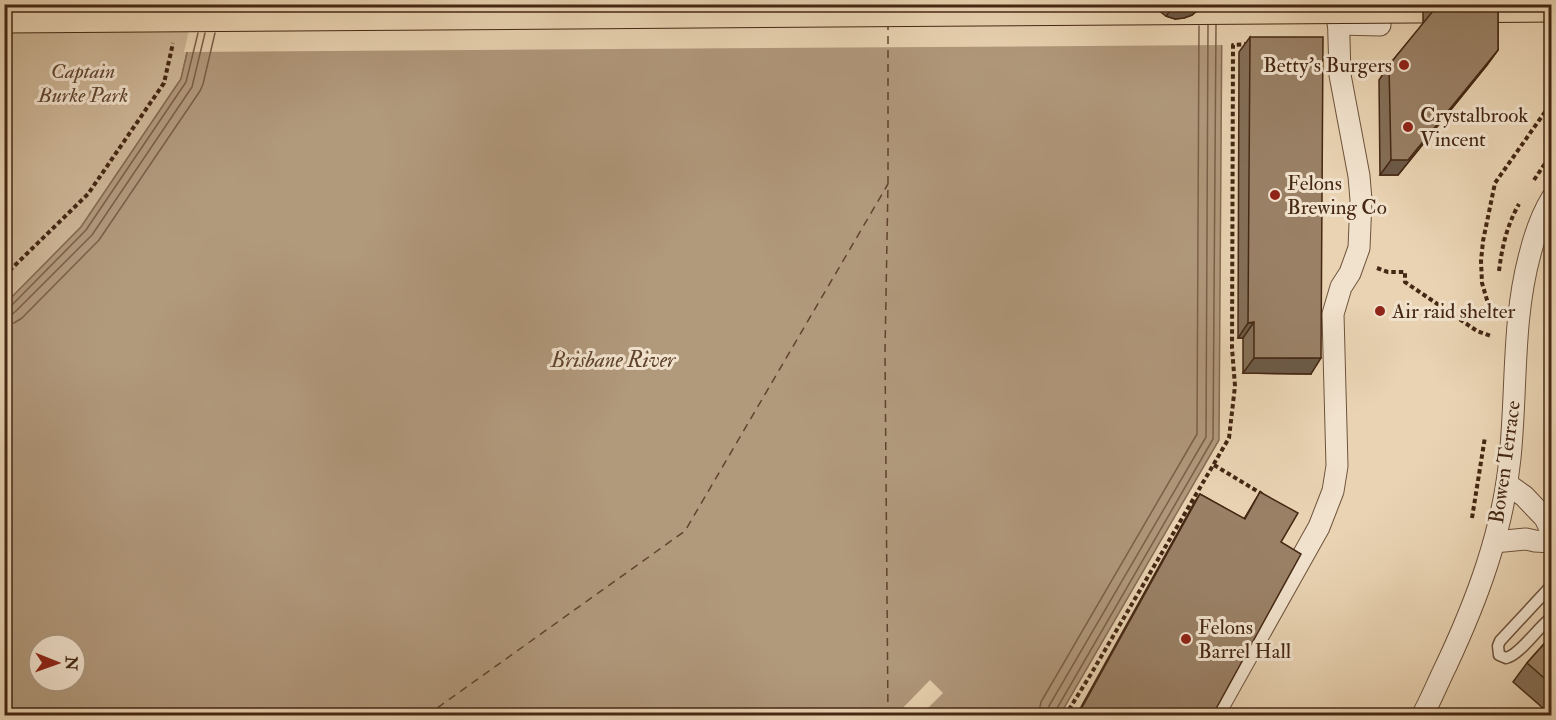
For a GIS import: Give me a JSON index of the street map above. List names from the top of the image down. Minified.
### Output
{"streets":{"street":["Bowen Terrace"]},"water":["Brisbane River"],"parks":["Captain Burke Park"],"places":["Betty's Burgers","Crystalbrook Vincent","Felons Brewing Co","Air raid shelter","Felons Barrel Hall"],"north":"right"}
